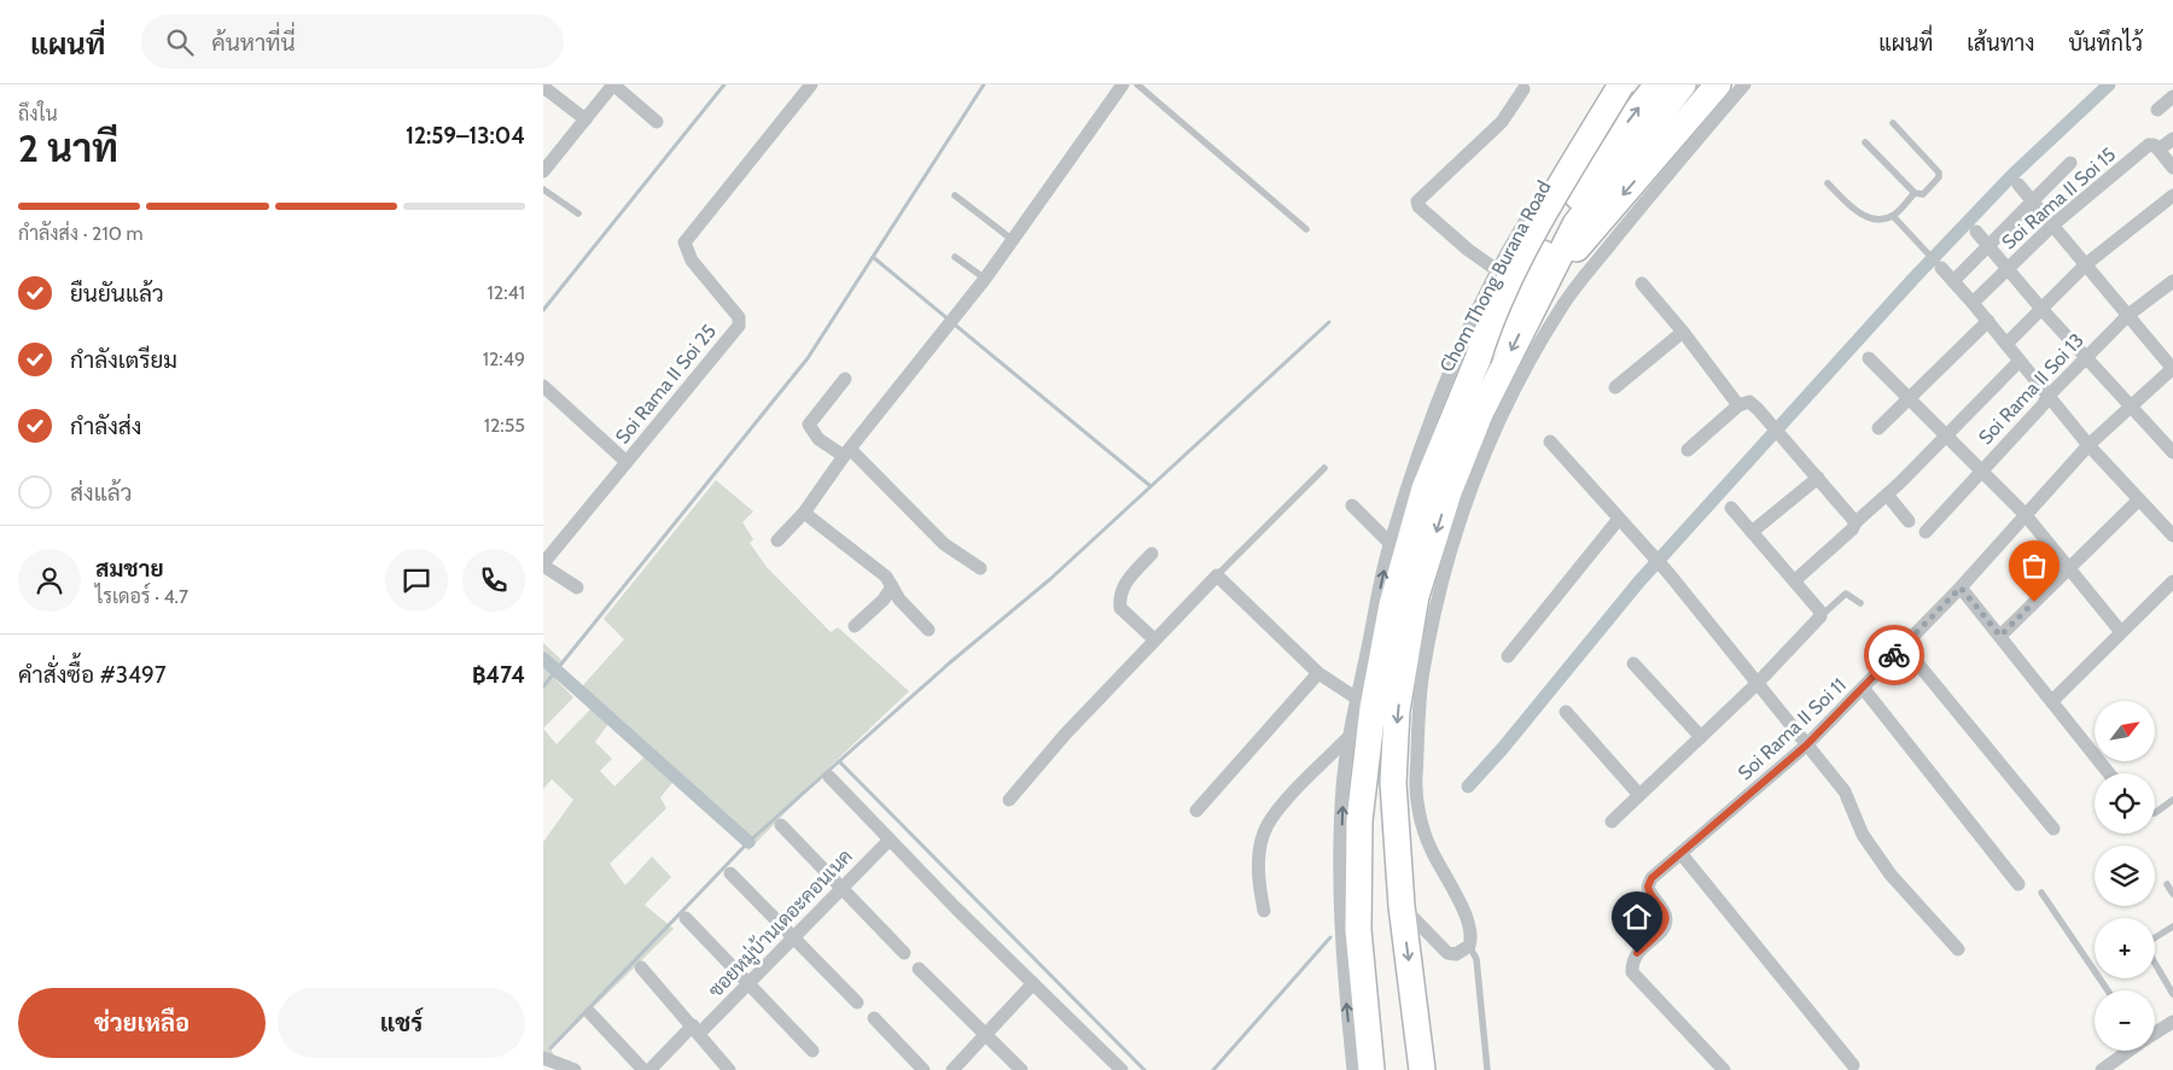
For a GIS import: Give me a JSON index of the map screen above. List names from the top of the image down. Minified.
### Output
{"streets":{"street":["Soi Rama II Soi 15","Chom Thong Burana Road","Soi Rama II Soi 25","Soi Rama II Soi 13","Soi Rama II Soi 11","ซอยหมู่บ้านเดอะคอนเนค"]},"north":"top right","page":{"header":"แผนที่","search":"ค้นหาที่นี่","nav":["แผนที่","เส้นทาง","บันทึกไว้"],"heading":["2 นาที","ถึงใน","12:59–13:04"],"panel":["สมชาย","ไรเดอร์ · 4.7","คำสั่งซื้อ #3497","฿474"],"bar":"กำลังส่ง · 210 m","list":[["ยืนยันแล้ว","12:41"],["กำลังเตรียม","12:49"],["กำลังส่ง","12:55"],"ส่งแล้ว"],"map_buttons":["+","−"],"buttons":["ช่วยเหลือ","แชร์"]}}
